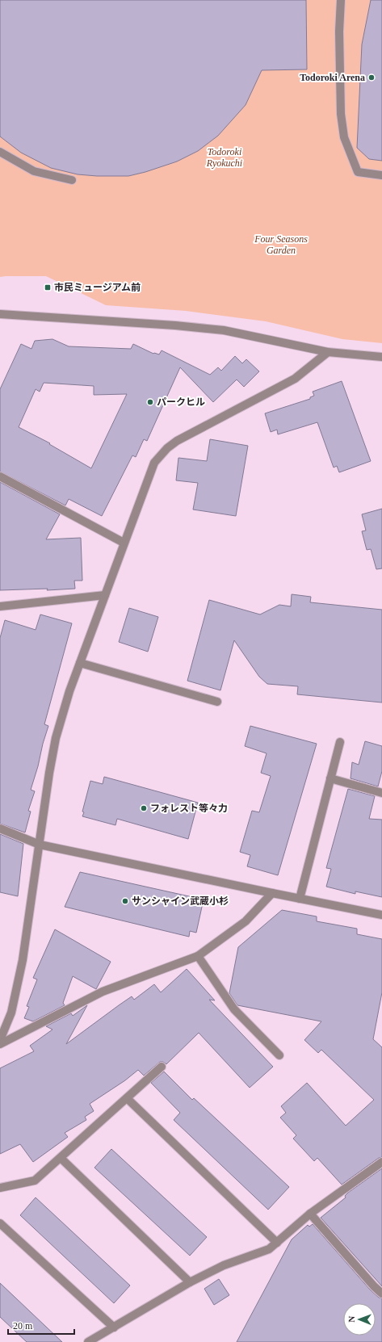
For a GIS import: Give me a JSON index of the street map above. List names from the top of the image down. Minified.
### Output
{"parks":["Todoroki Ryokuchi","Four Seasons Garden"],"places":{"other":["Todoroki Arena","パークヒル","フォレスト等々力","サンシャイン武蔵小杉"],"transit":["市民ミュージアム前"]},"scale_bar":"20 m","north":"left"}
